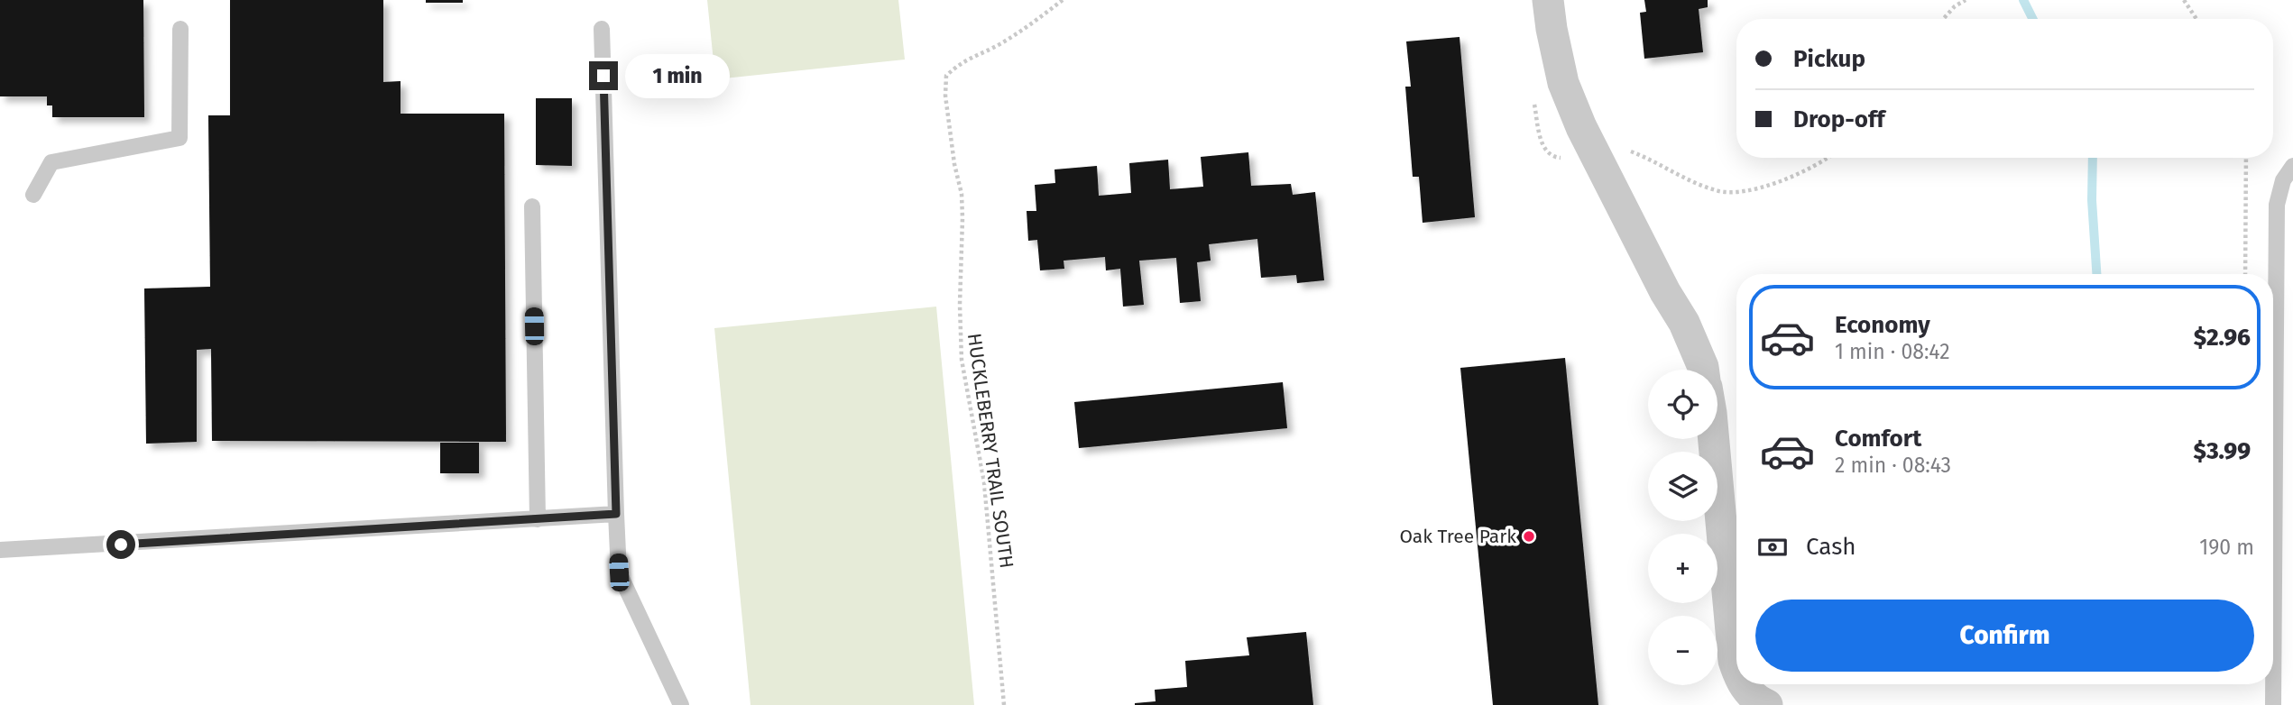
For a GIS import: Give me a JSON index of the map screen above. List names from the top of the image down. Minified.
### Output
{"streets":{"path":["HUCKLEBERRY TRAIL SOUTH"]},"places":["Oak Tree Park"],"page":{"banner":["Pickup","Drop-off"],"bubble":"1 min","list":[{"name":"Economy","note":"1 min · 08:42","value":"$2.96"},{"name":"Comfort","note":"2 min · 08:43","value":"$3.99"}],"map_buttons":["+","−"],"pay":["Cash","190 m"],"buttons":"Confirm"}}
